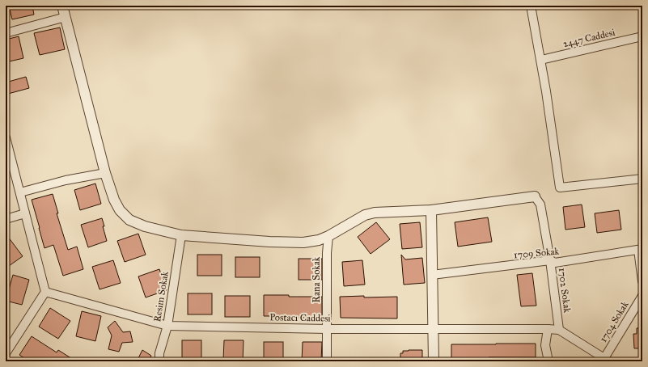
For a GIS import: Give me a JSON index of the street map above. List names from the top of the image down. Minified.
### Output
{"streets":{"street":["2447 Caddesi","1709 Sokak","Rana Sokak","1702 Sokak","Resim Sokak","Postacı Caddesi","1704 Sokak"]},"crossings":[["1709 Sokak","1702 Sokak"],["Rana Sokak","Postacı Caddesi"],["1702 Sokak","Postacı Caddesi"],["Resim Sokak","Postacı Caddesi"]]}
